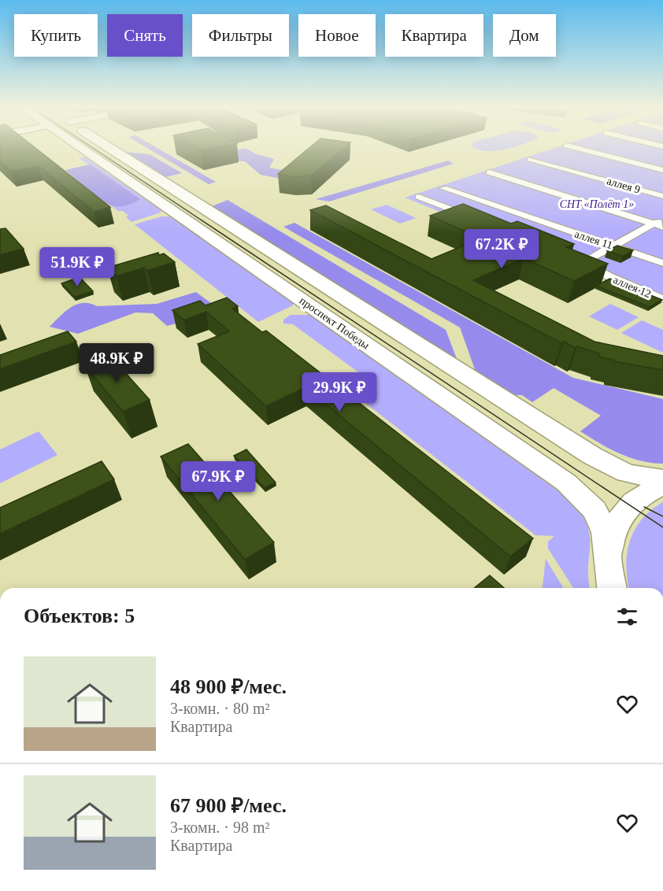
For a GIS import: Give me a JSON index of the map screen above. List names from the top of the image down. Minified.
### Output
{"streets":{"main road":["проспект Победы"],"street":["аллея 9","аллея 11","аллея 12"]},"crossings":[["аллея 11","аллея 12"]],"parks":["СНТ «Полёт 1»"],"page":{"chip":["Купить","Снять","Фильтры","Новое","Квартира","Дом"],"price":["67.2K ₽","51.9K ₽","48.9K ₽","29.9K ₽","67.9K ₽"],"heading":"Объектов: 5","list":[{"name":"48 900 ₽/мес.","note":"3-комн. · 80 m² · Квартира"},{"name":"67 900 ₽/мес.","note":"3-комн. · 98 m² · Квартира"}]}}
